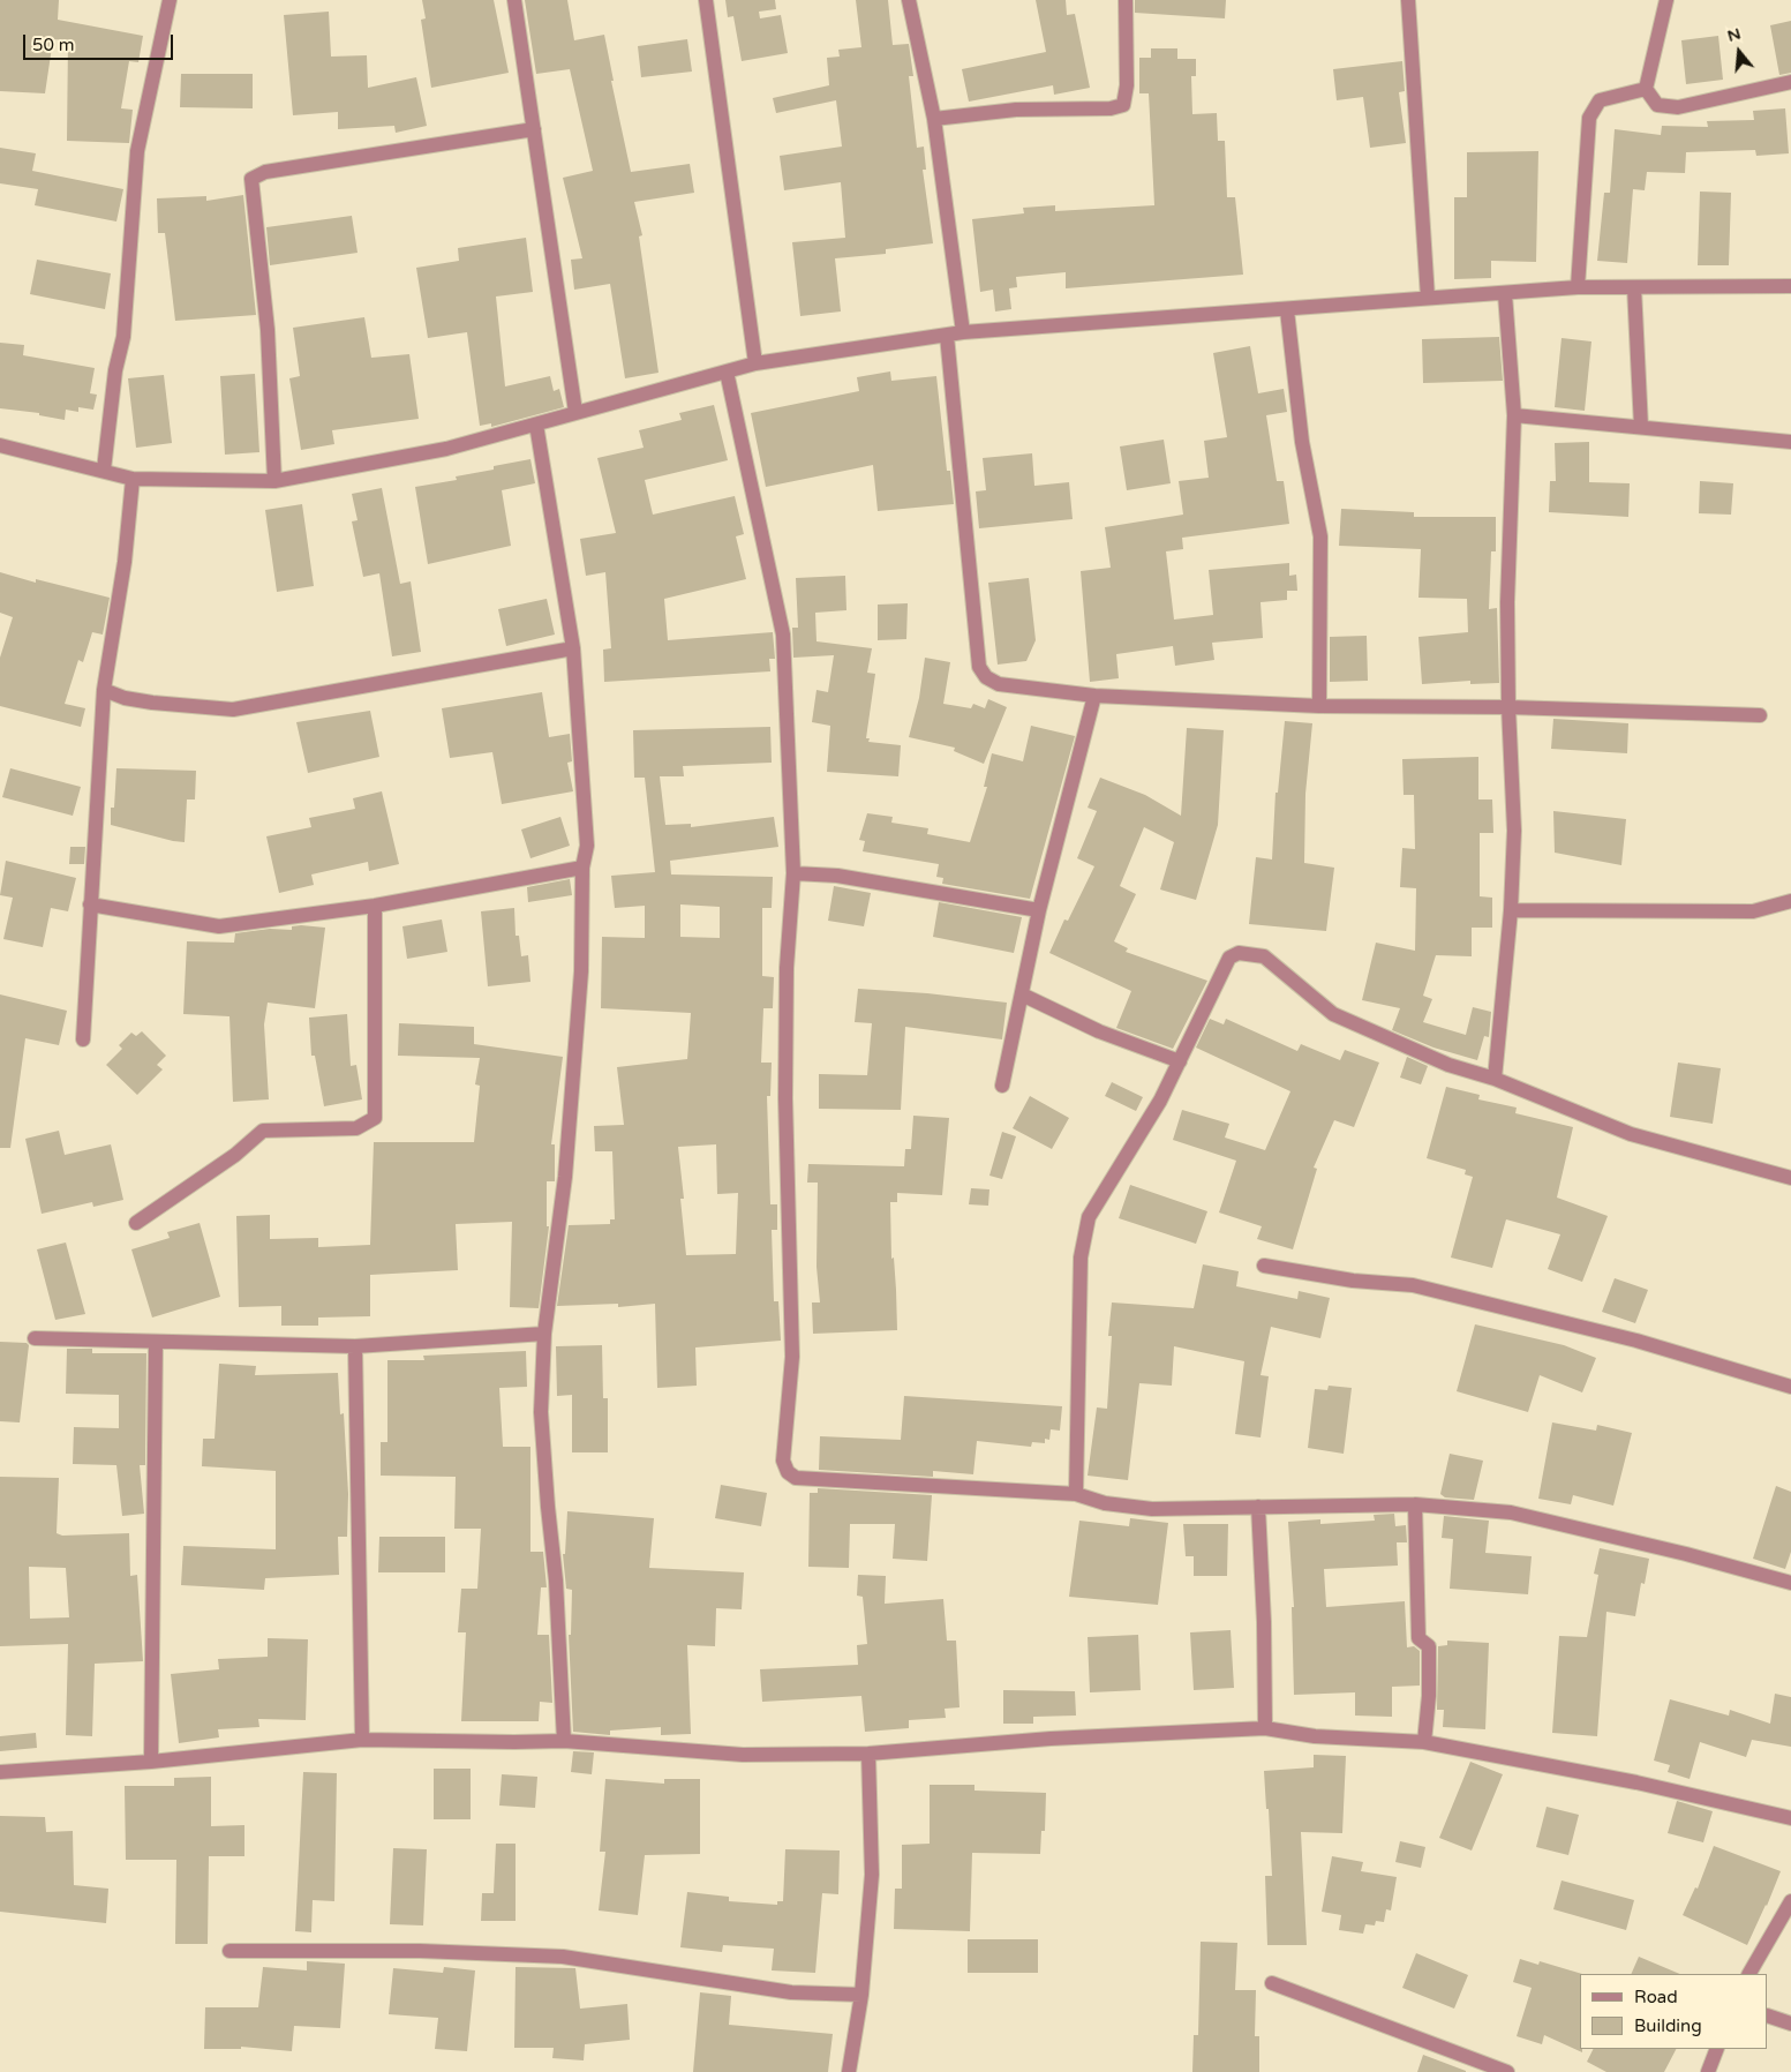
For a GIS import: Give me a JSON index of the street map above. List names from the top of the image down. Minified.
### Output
{"legend":["Road","Building"],"scale_bar":"50 m","north":"top"}
